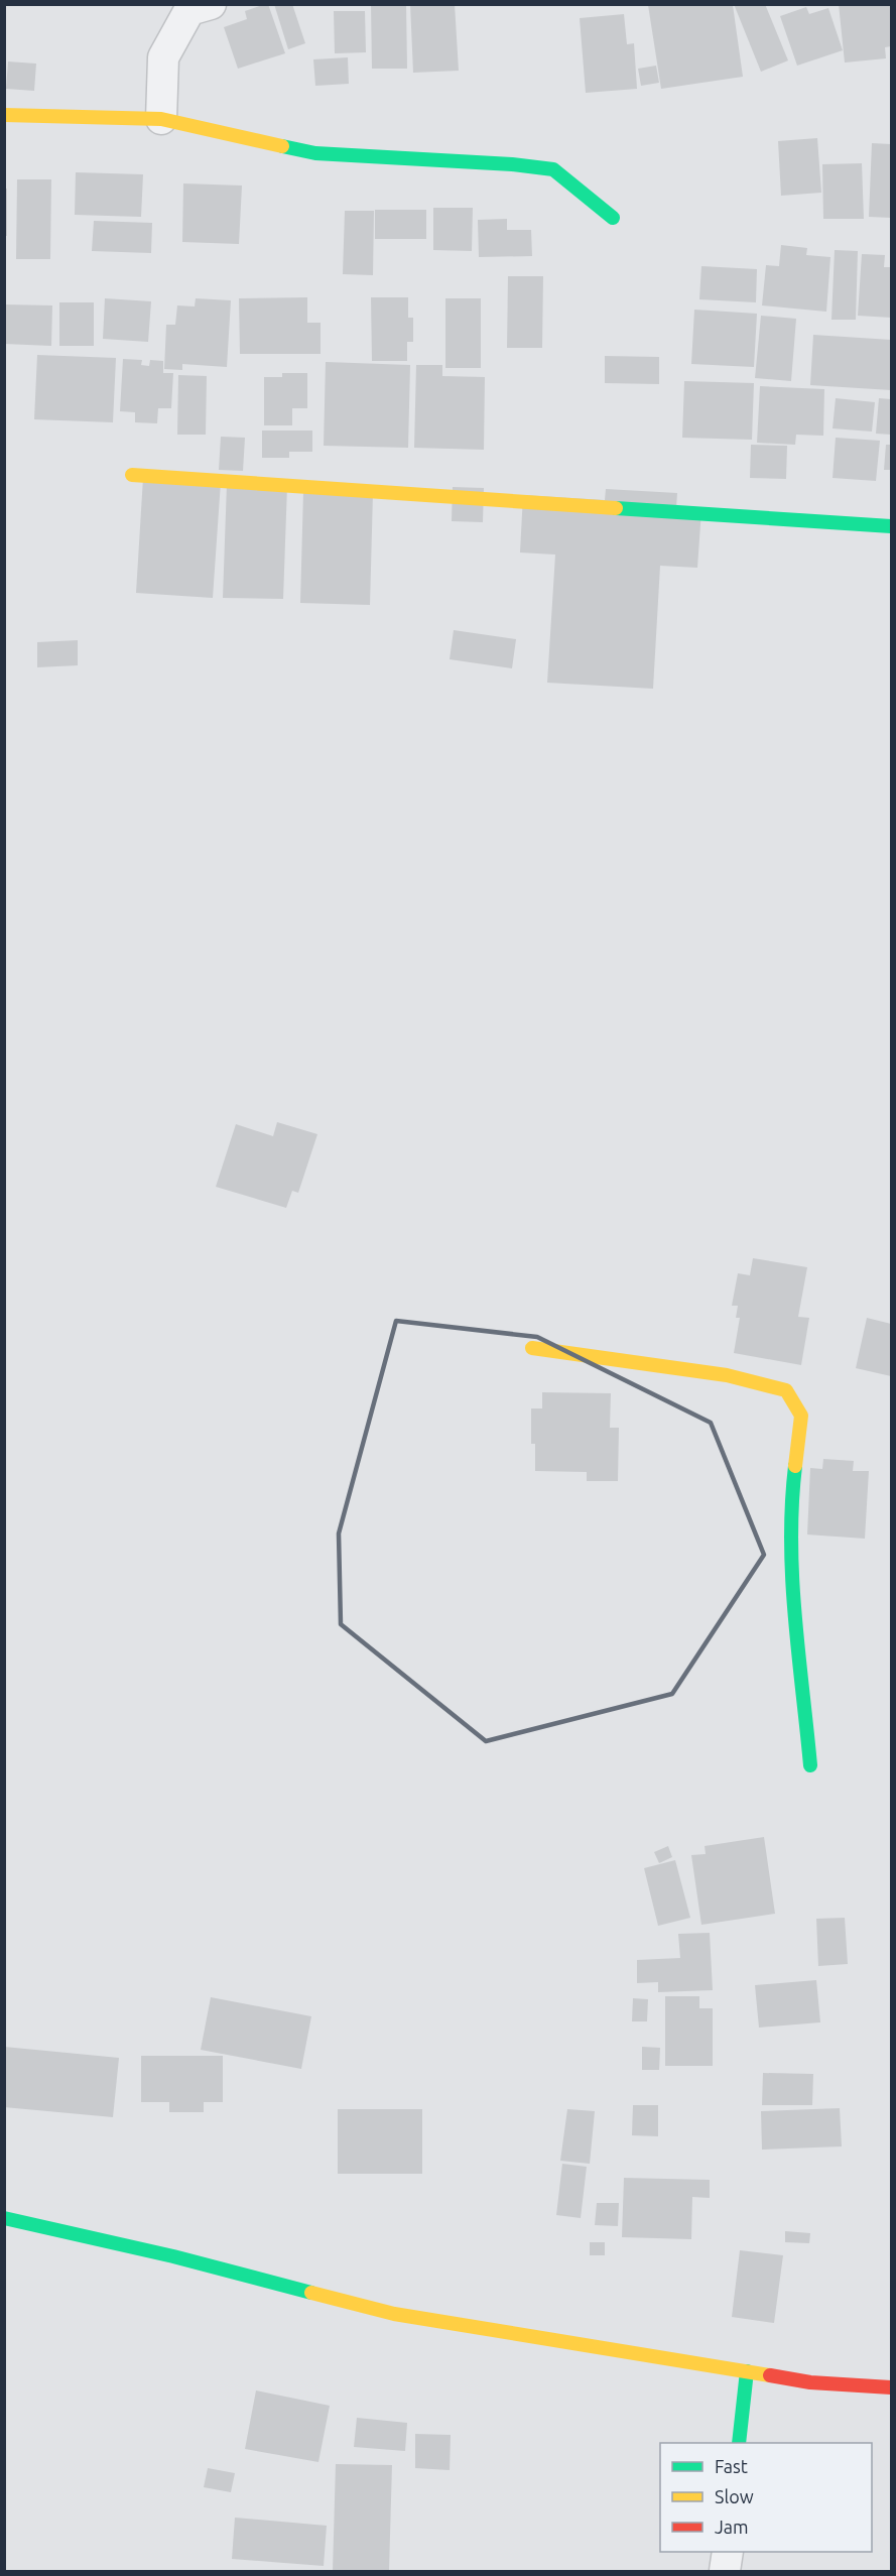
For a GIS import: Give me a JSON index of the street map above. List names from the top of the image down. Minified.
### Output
{"legend":["Fast","Slow","Jam"]}
